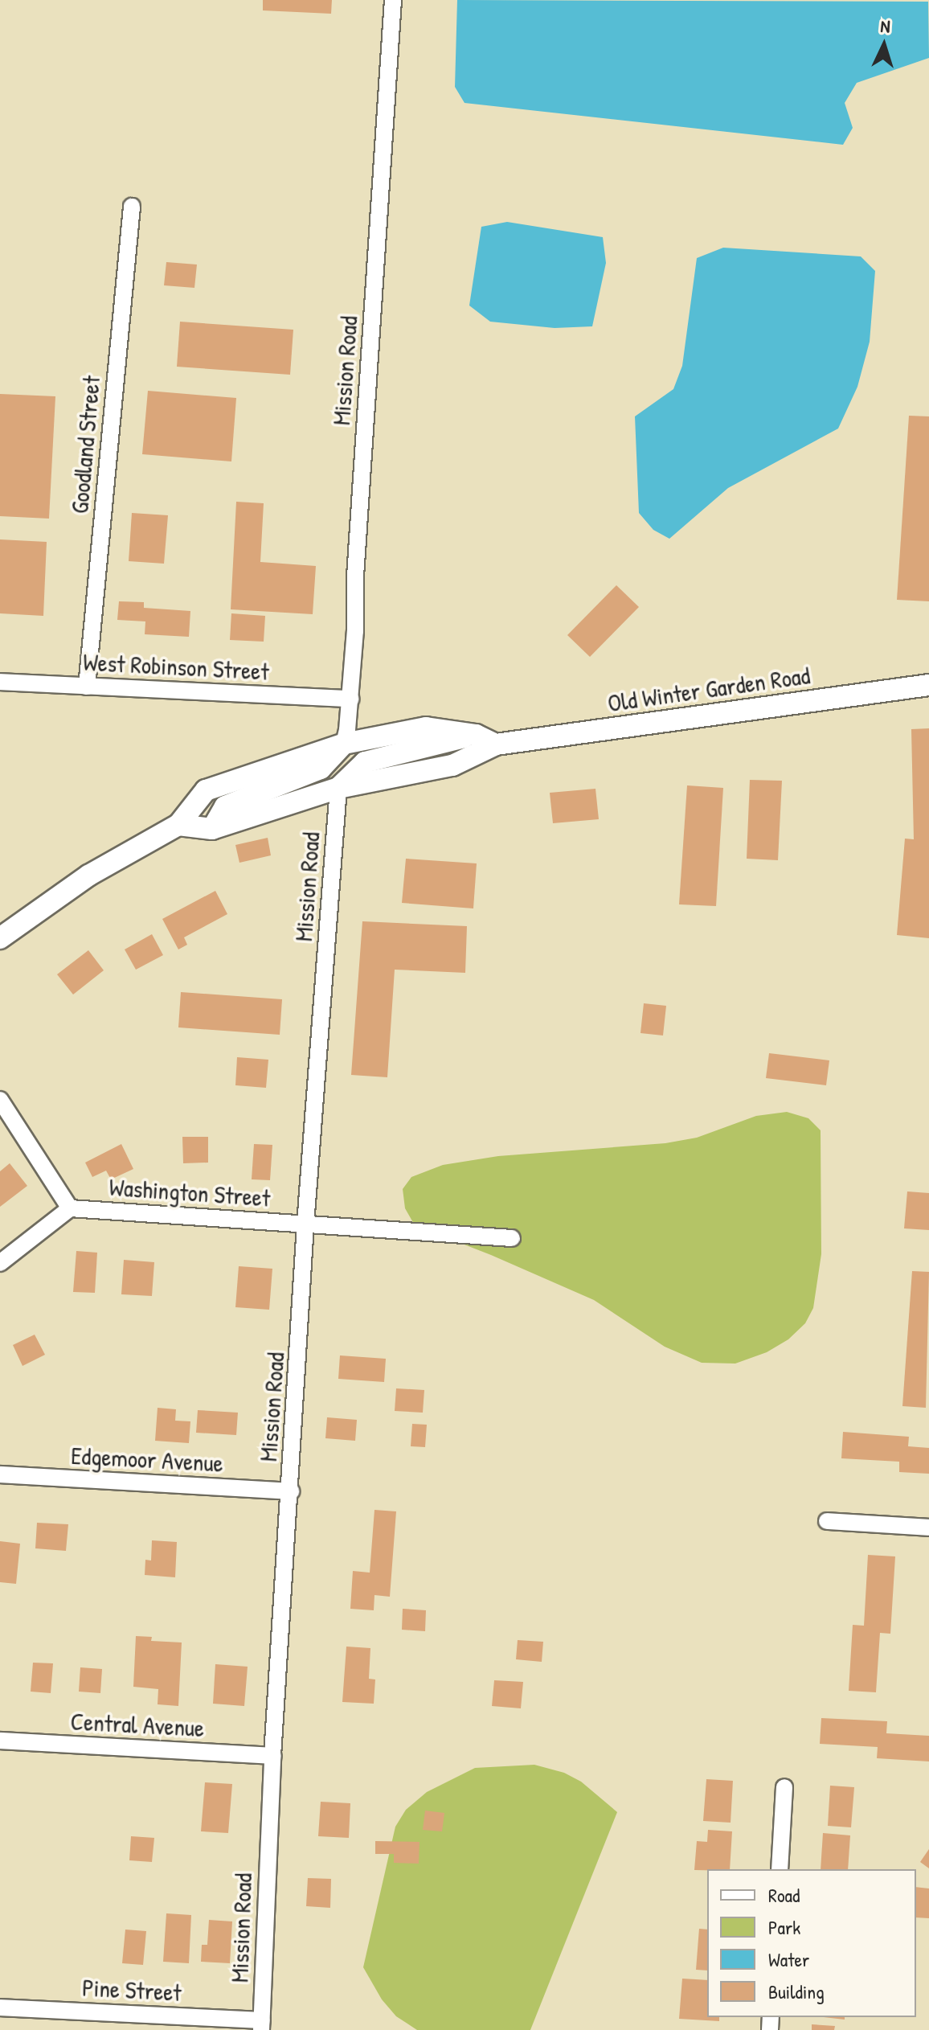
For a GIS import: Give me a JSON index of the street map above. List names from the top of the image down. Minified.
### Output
{"streets":{"main road":["Old Winter Garden Road"],"street":["Mission Road","Goodland Street","West Robinson Street","Washington Street","Edgemoor Avenue","Central Avenue","Pine Street"]},"crossings":[["Mission Road","West Robinson Street"],["Mission Road","Old Winter Garden Road"],["Mission Road","Washington Street"],["Mission Road","Edgemoor Avenue"],["Mission Road","Central Avenue"],["Mission Road","Pine Street"],["Goodland Street","West Robinson Street"]],"legend":["Road","Park","Water","Building"],"north":"top"}
